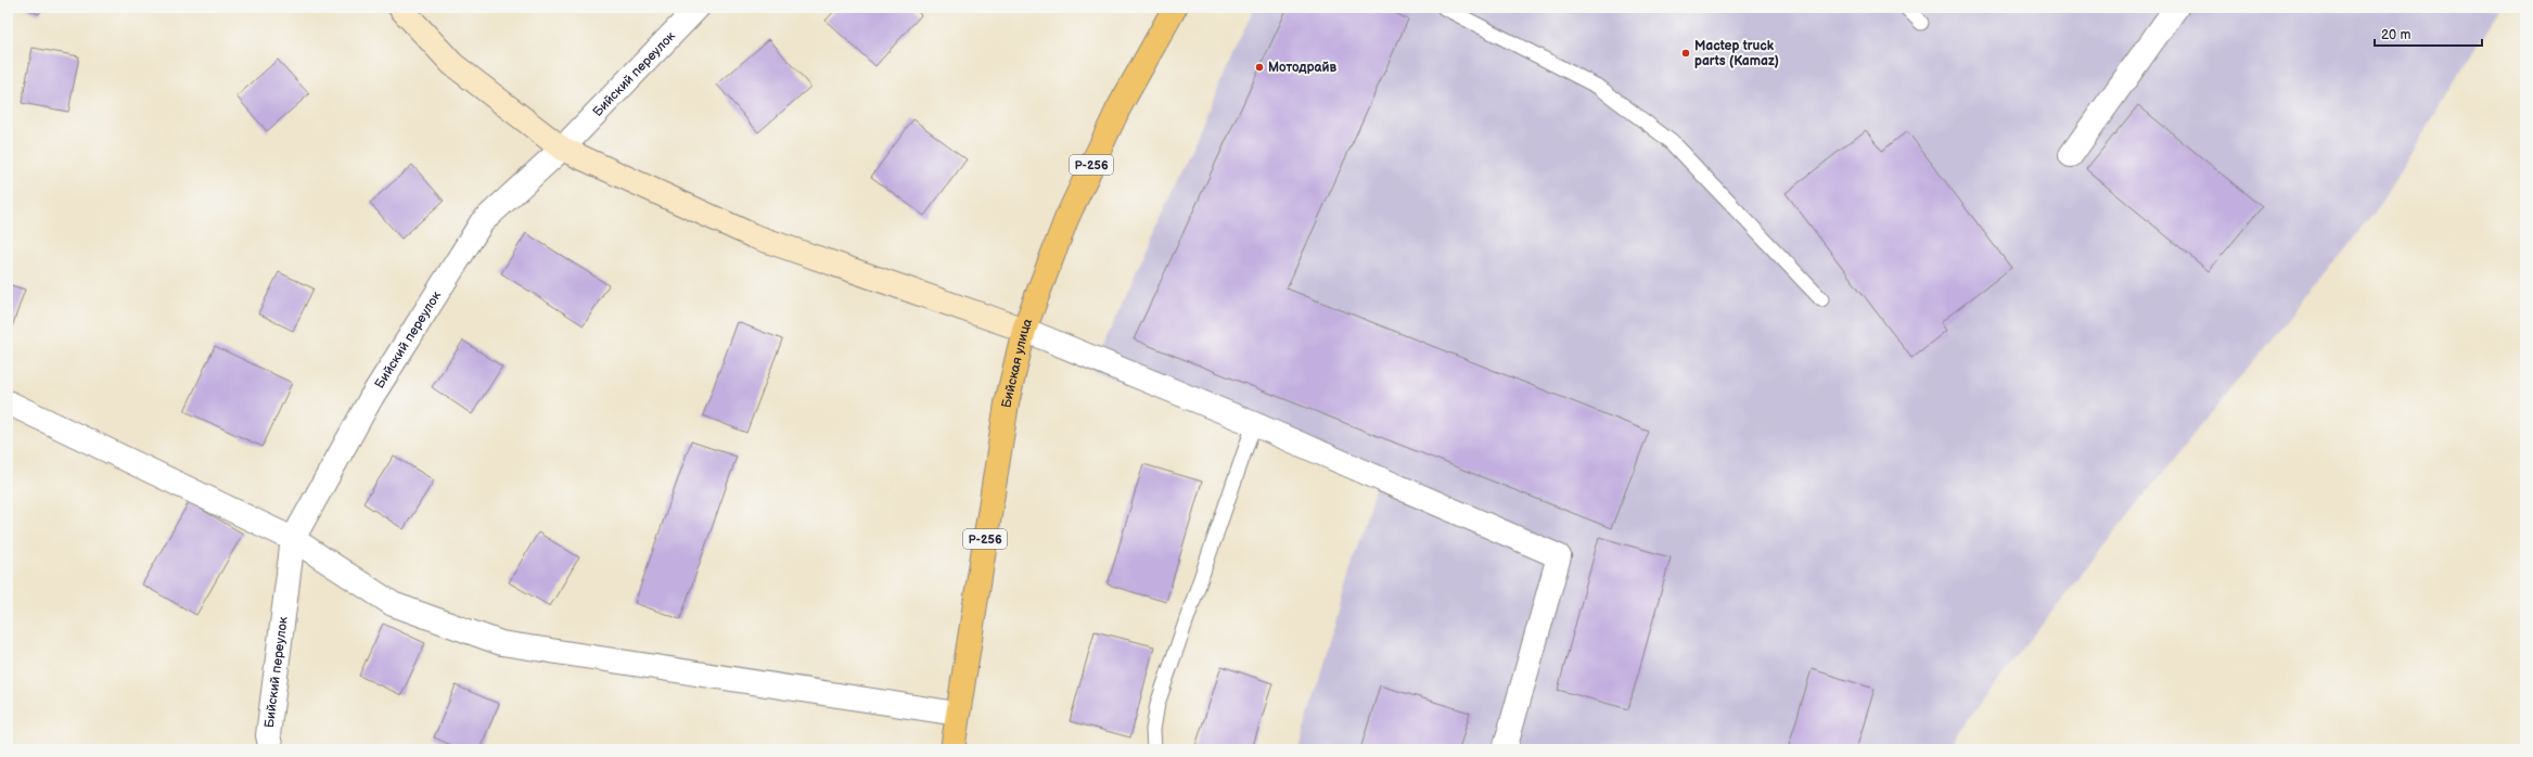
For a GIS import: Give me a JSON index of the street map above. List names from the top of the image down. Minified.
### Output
{"streets":{"main road":["Р-256","Бийская улица"],"street":["Бийский переулок"]},"places":["Mactep truck parts (Kamaz)","Мотодрайв"],"scale_bar":"20 m"}
